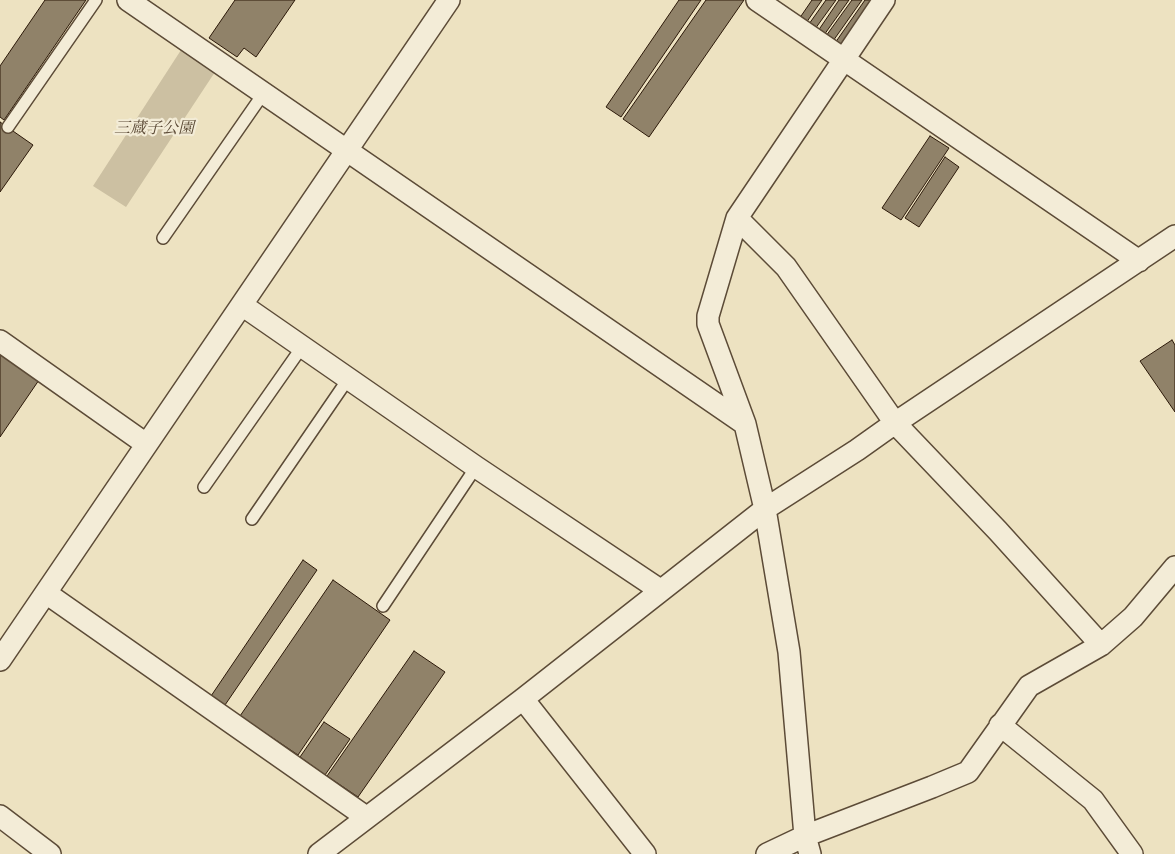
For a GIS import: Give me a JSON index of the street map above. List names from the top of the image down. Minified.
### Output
{"parks":["三蔵子公園"]}
